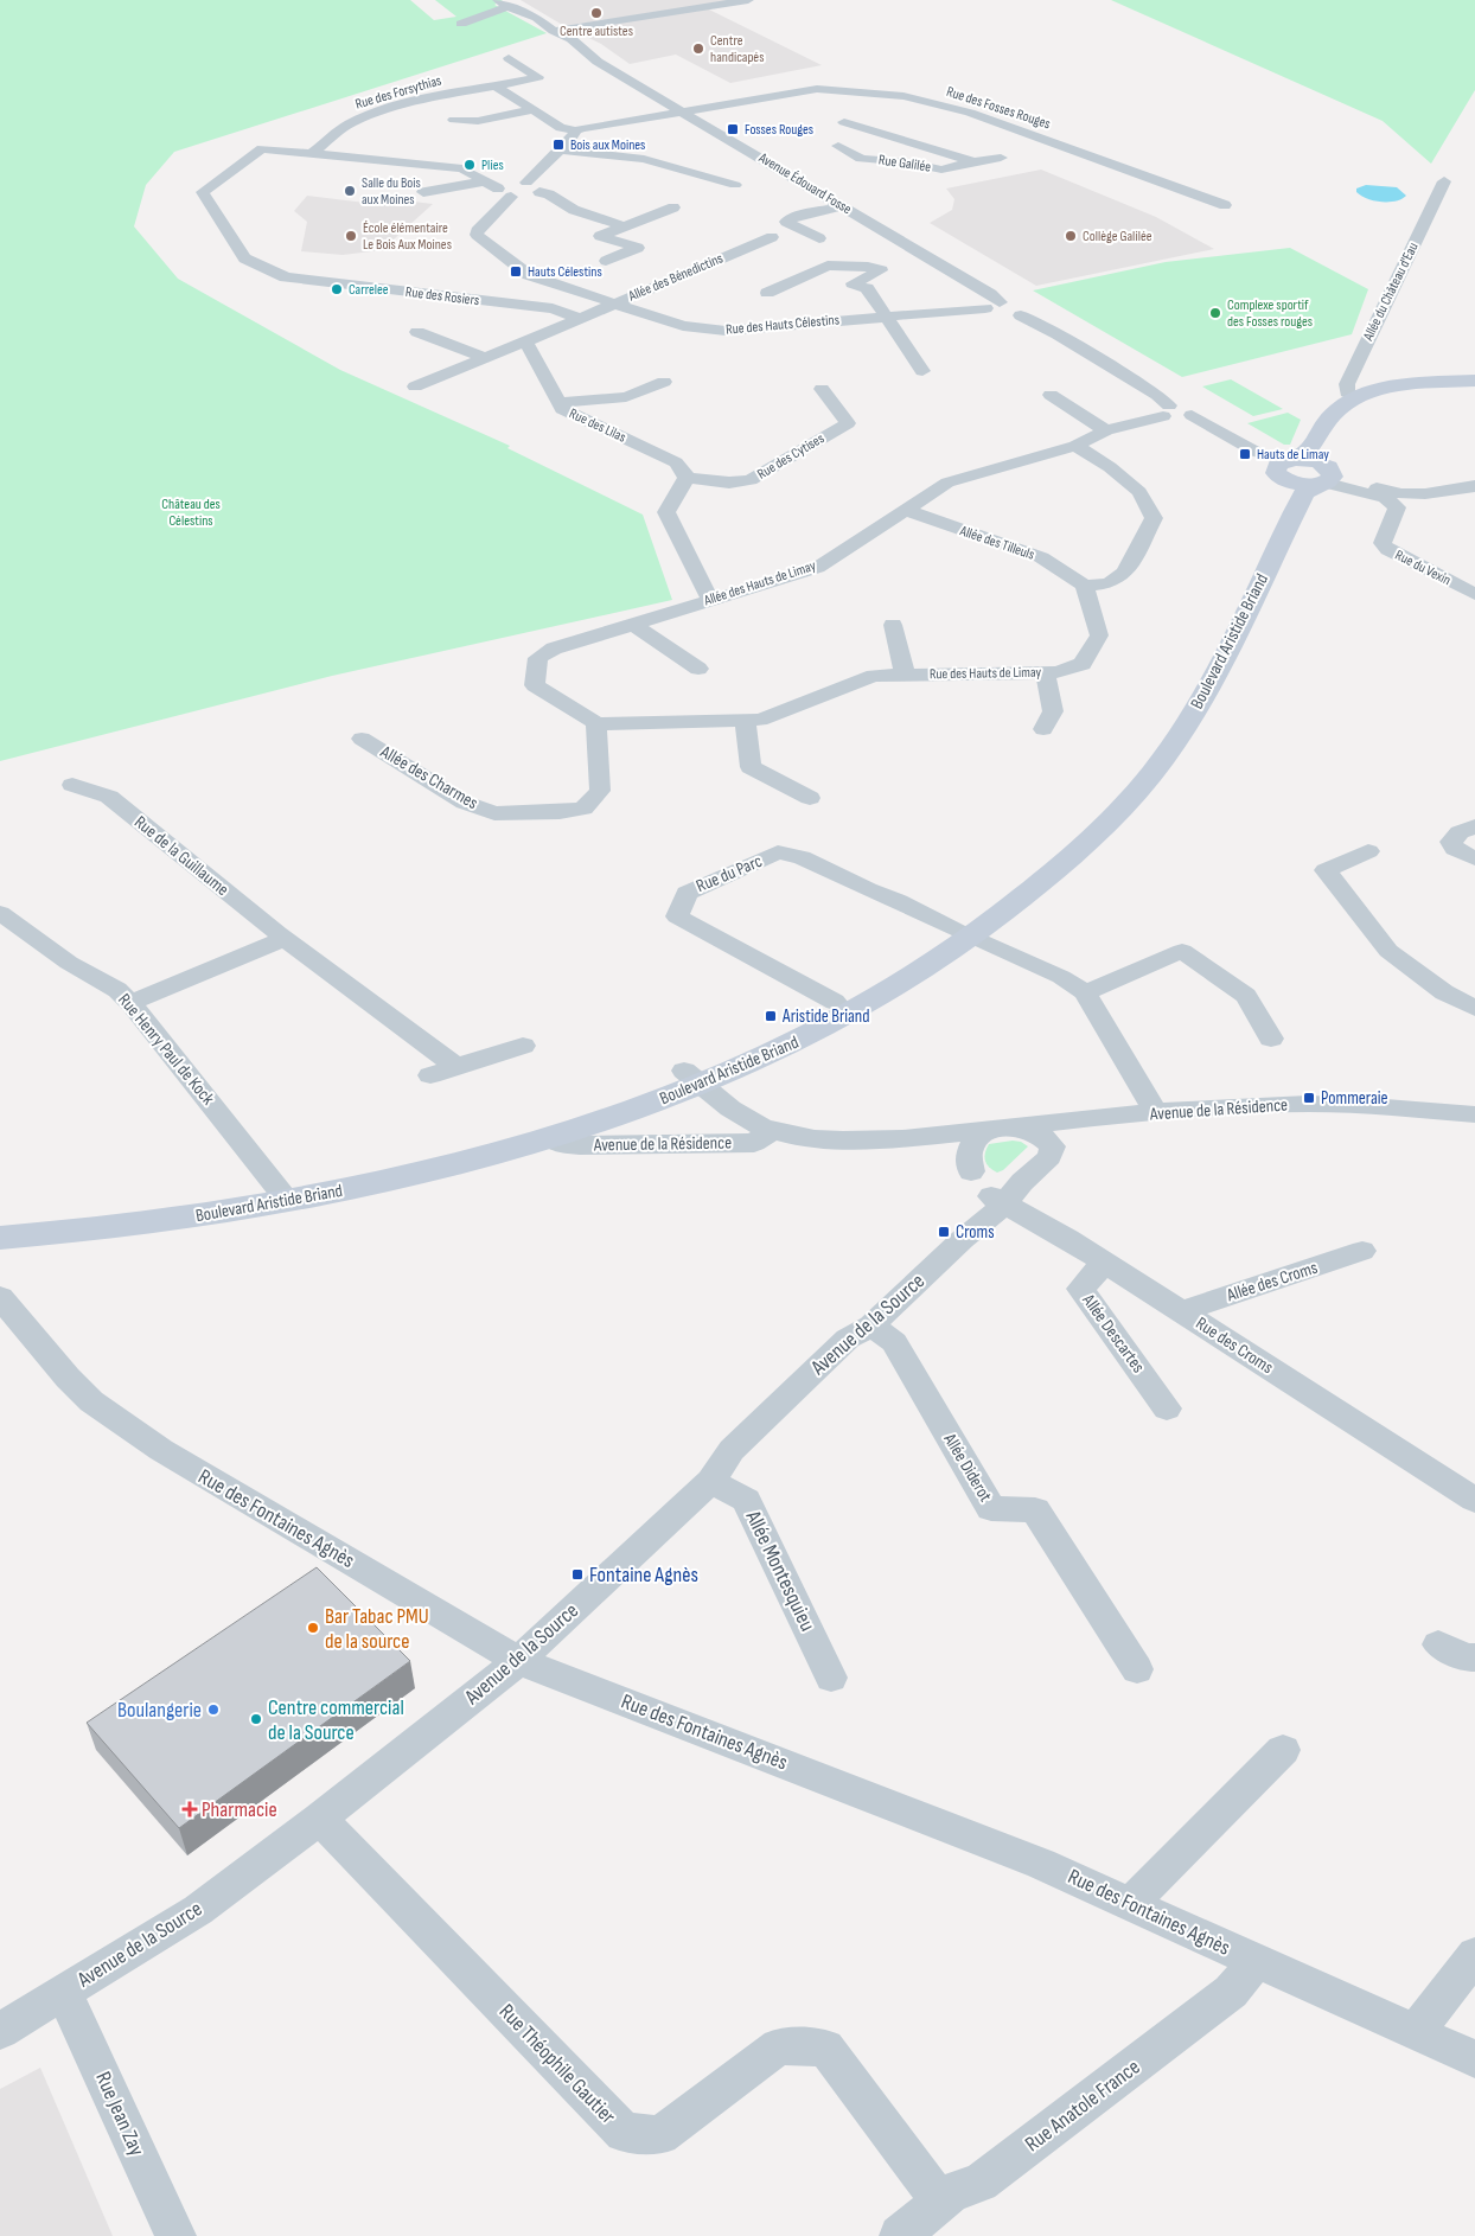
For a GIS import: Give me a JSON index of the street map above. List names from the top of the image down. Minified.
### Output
{"streets":{"main road":["Boulevard Aristide Briand"],"street":["Rue des Forsythias","Rue des Fosses Rouges","Rue Galilée","Avenue Édouard Fosse","Allée des Bénedictins","Allée du Château d'Eau","Rue des Rosiers","Rue des Hauts Célestins","Rue des Lilas","Rue des Cytises","Allée des Tilleuls","Rue du Vexin","Allée des Hauts de Limay","Rue des Hauts de Limay","Allée des Charmes","Rue de la Guillaume","Rue du Parc","Rue Henry Paul de Kock","Avenue de la Résidence","Allée des Croms","Avenue de la Source","Allée Descartes","Rue des Croms","Allée Diderot","Rue des Fontaines Agnès","Allée Montesquieu","Rue Théophile Gautier","Rue Anatole France","Rue Jean Zay"]},"crossings":[["Rue des Fosses Rouges","Rue Galilée"],["Rue des Fosses Rouges","Avenue Édouard Fosse"],["Avenue Édouard Fosse","Rue des Hauts Célestins"],["Allée des Bénedictins","Rue des Rosiers"],["Allée des Bénedictins","Rue des Hauts Célestins"],["Rue des Lilas","Rue des Cytises"],["Allée des Tilleuls","Allée des Hauts de Limay"],["Allée des Tilleuls","Rue des Hauts de Limay"],["Rue du Vexin","Boulevard Aristide Briand"],["Allée des Hauts de Limay","Boulevard Aristide Briand"],["Allée des Hauts de Limay","Rue des Hauts de Limay"],["Allée des Hauts de Limay","Allée des Charmes"],["Boulevard Aristide Briand","Rue du Parc"],["Boulevard Aristide Briand","Rue Henry Paul de Kock"],["Boulevard Aristide Briand","Avenue de la Résidence"],["Rue des Hauts de Limay","Allée des Charmes"],["Avenue de la Résidence","Avenue de la Source"],["Avenue de la Résidence","Rue des Croms"],["Allée des Croms","Rue des Croms"],["Avenue de la Source","Rue des Croms"],["Avenue de la Source","Allée Diderot"],["Avenue de la Source","Rue des Fontaines Agnès"],["Avenue de la Source","Allée Montesquieu"],["Avenue de la Source","Rue Théophile Gautier"],["Avenue de la Source","Rue Jean Zay"],["Allée Descartes","Rue des Croms"],["Rue des Fontaines Agnès","Rue Anatole France"],["Rue Théophile Gautier","Rue Anatole France"]],"parks":["Château des Célestins"],"places":{"other":["Centre autistes","Centre handicapés","Plies","Salle du Bois aux Moines","École élémentaire Le Bois Aux Moines","Collège Galilée","Carrelee","Complexe sportif des Fosses rouges","Bar Tabac PMU de la source","Boulangerie","Centre commercial de la Source"],"transit":["Fosses Rouges","Bois aux Moines","Hauts Célestins","Hauts de Limay","Aristide Briand","Pommeraie","Croms","Fontaine Agnès"],"health":["Pharmacie"]}}
